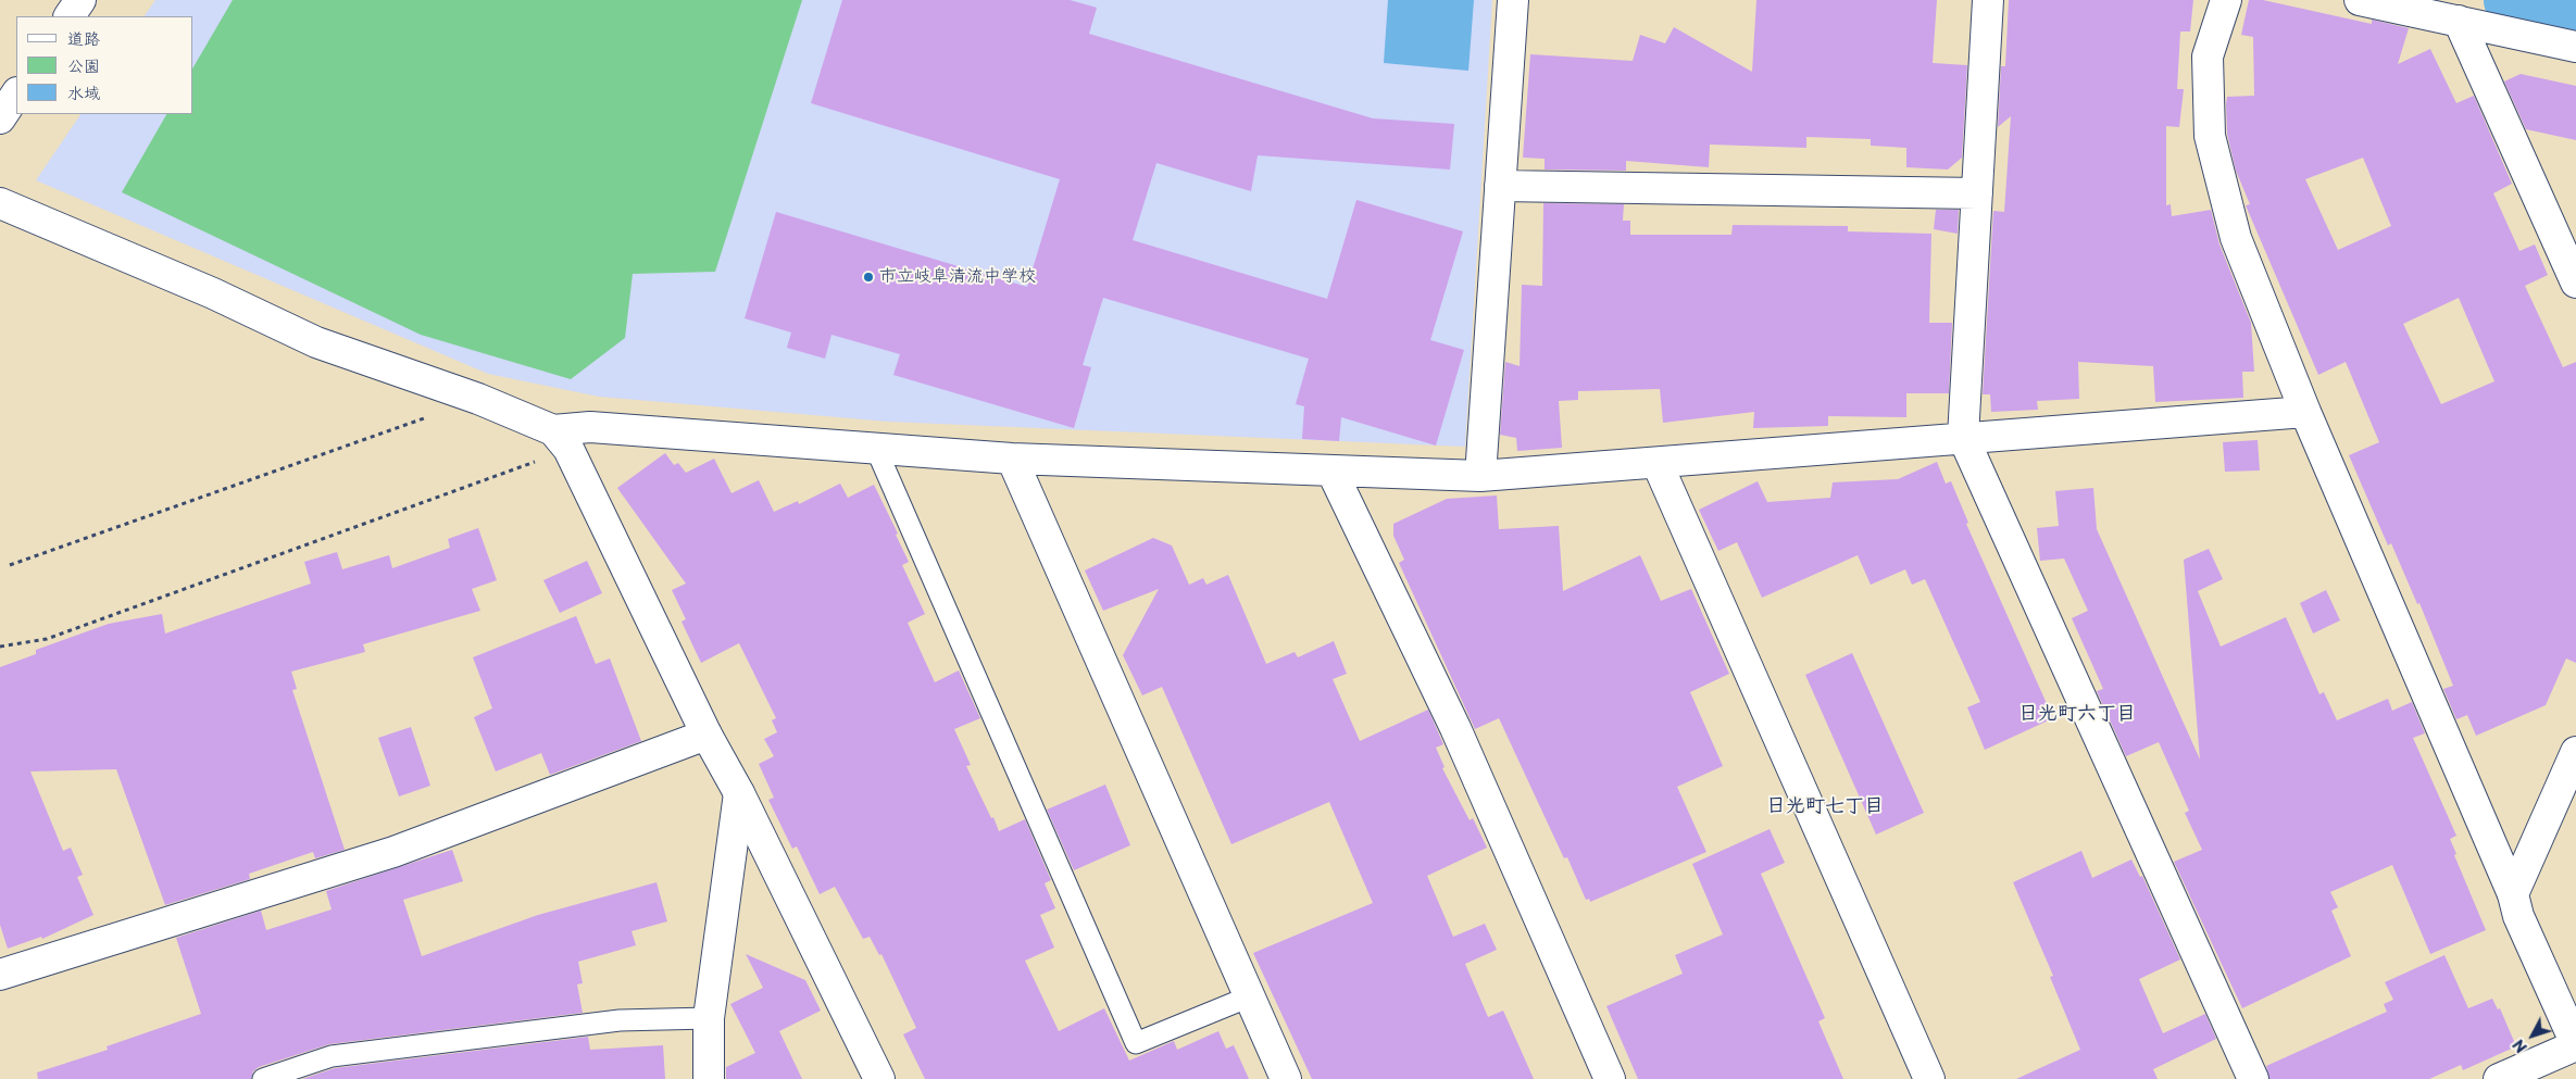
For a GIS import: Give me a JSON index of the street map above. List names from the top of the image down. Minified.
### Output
{"districts":["日光町六丁目","日光町七丁目"],"places":["市立岐阜清流中学校"],"legend":["道路","公園","水域"],"north":"bottom left"}
